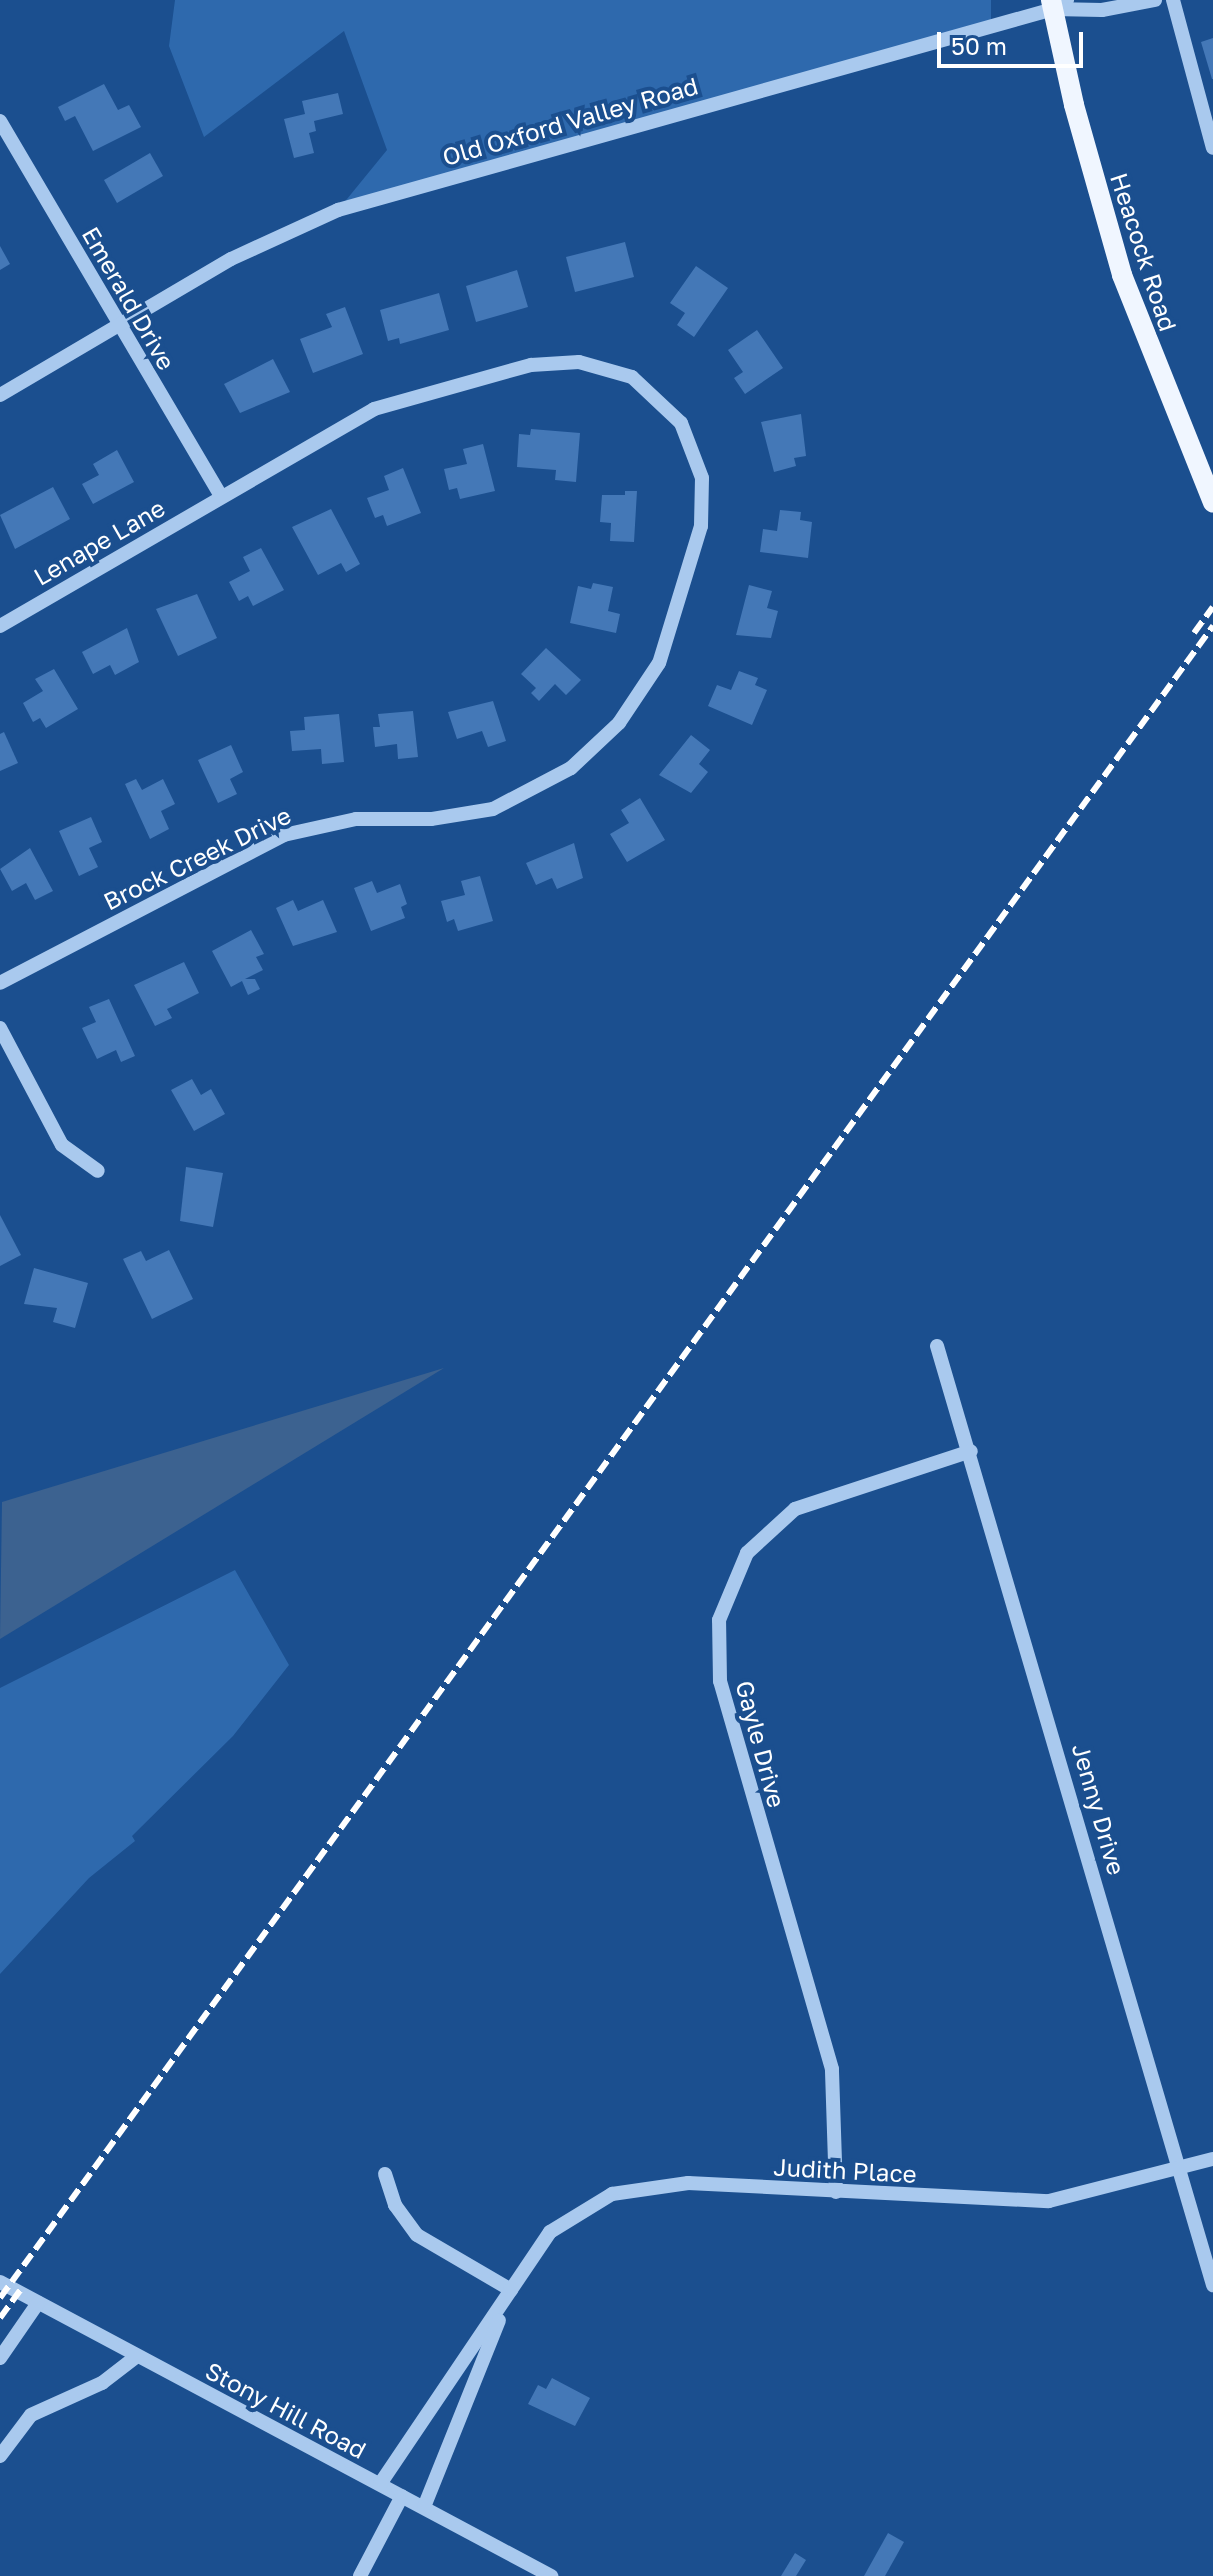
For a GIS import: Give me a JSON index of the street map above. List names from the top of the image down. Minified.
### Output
{"streets":{"main road":["Heacock Road"],"street":["Old Oxford Valley Road","Emerald Drive","Lenape Lane","Brock Creek Drive","Gayle Drive","Jenny Drive","Judith Place","Stony Hill Road"]},"crossings":[["Old Oxford Valley Road","Heacock Road"],["Old Oxford Valley Road","Emerald Drive"],["Emerald Drive","Lenape Lane"],["Emerald Drive","Brock Creek Drive"],["Lenape Lane","Brock Creek Drive"],["Gayle Drive","Jenny Drive"],["Gayle Drive","Judith Place"],["Jenny Drive","Judith Place"],["Judith Place","Stony Hill Road"]],"scale_bar":"50 m"}
